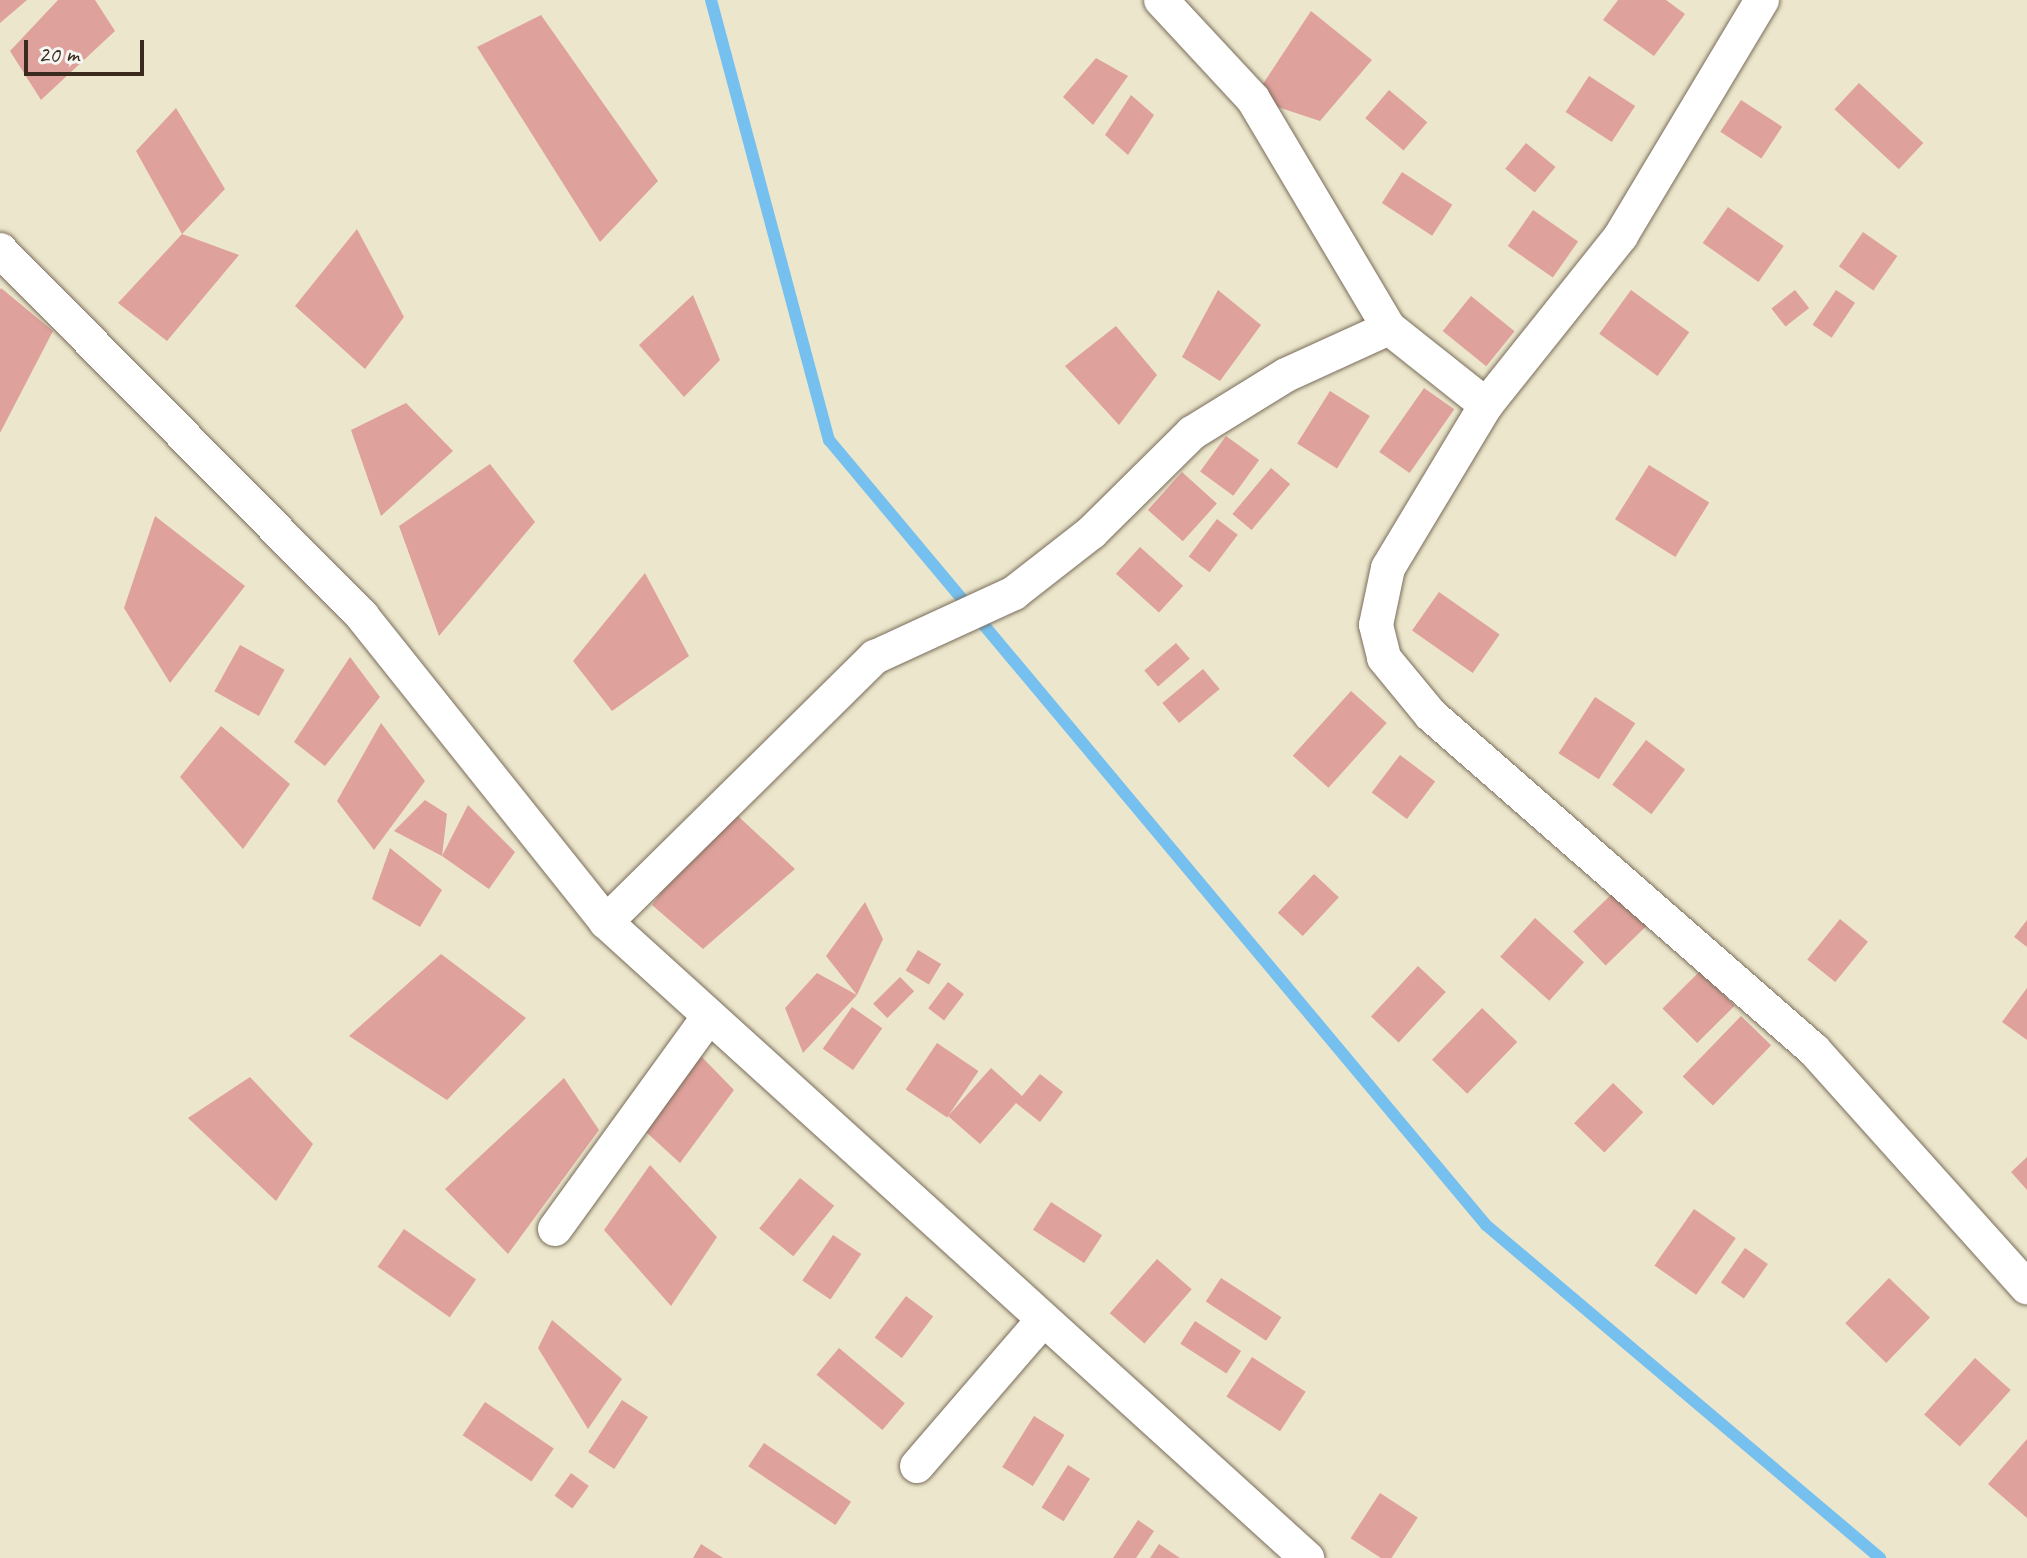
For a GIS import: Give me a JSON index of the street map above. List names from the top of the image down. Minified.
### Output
{"scale_bar":"20 m"}
